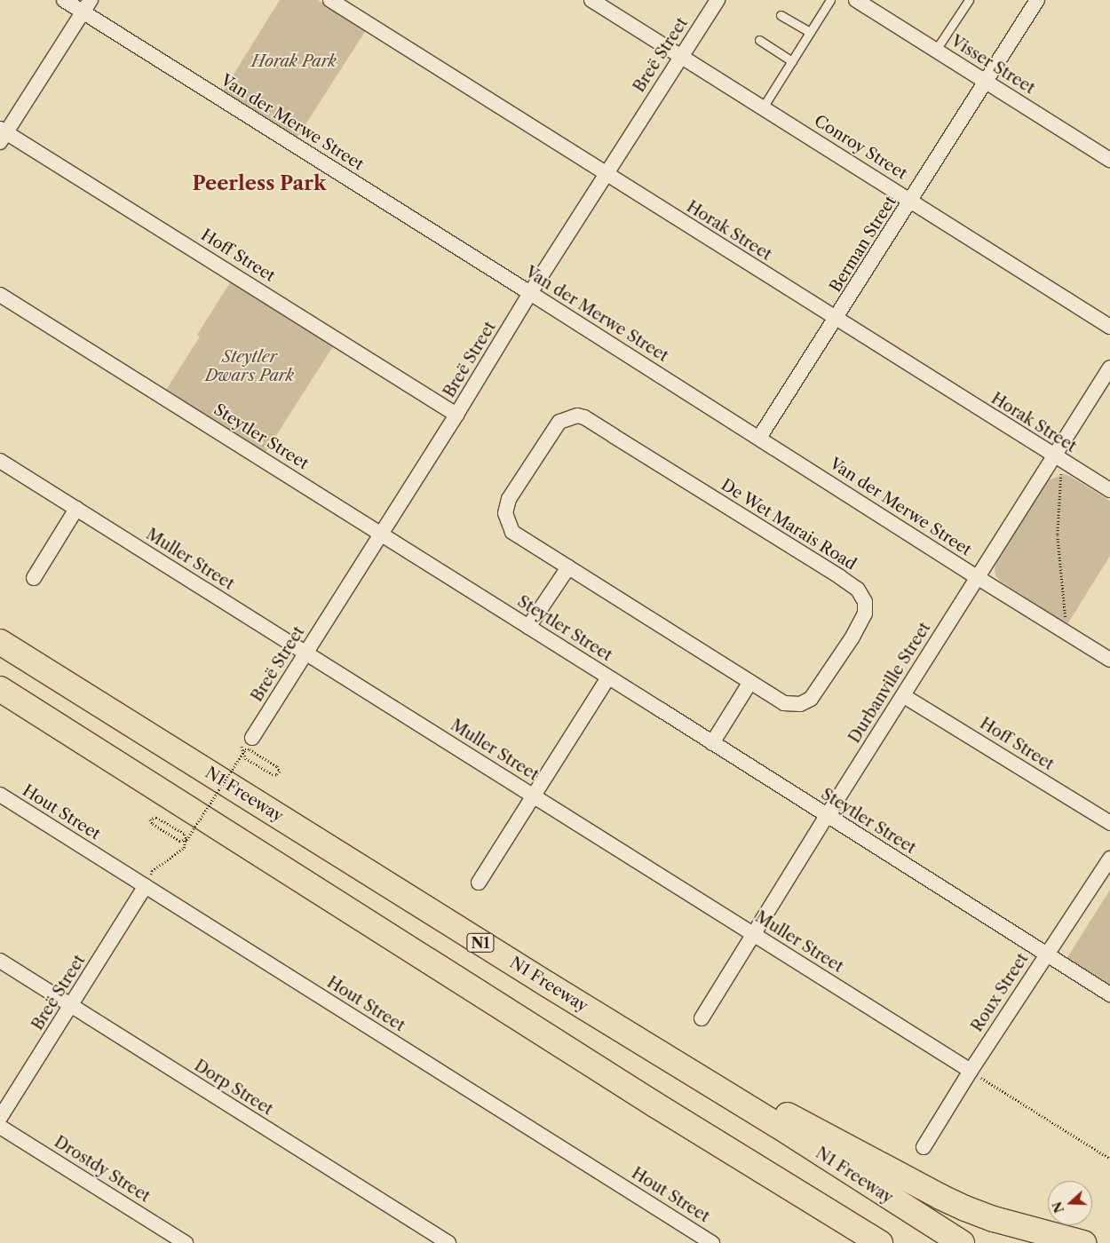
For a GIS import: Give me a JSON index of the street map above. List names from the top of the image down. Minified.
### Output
{"streets":{"highway":["N1 Freeway","N1"],"street":["Breë Street","Visser Street","Van der Merwe Street","Conroy Street","Horak Street","Berman Street","Hoff Street","Steytler Street","De Wet Marais Road","Muller Street","Durbanville Street","Hout Street","Roux Street","Dorp Street","Drostdy Street"]},"crossings":[["Breë Street","Van der Merwe Street"],["Breë Street","Conroy Street"],["Breë Street","Horak Street"],["Breë Street","Hoff Street"],["Breë Street","Steytler Street"],["Breë Street","Muller Street"],["Breë Street","Hout Street"],["Breë Street","Dorp Street"],["Visser Street","Berman Street"],["Van der Merwe Street","Berman Street"],["Van der Merwe Street","Durbanville Street"],["Conroy Street","Berman Street"],["Horak Street","Berman Street"],["Horak Street","Durbanville Street"],["Hoff Street","Durbanville Street"],["Steytler Street","Durbanville Street"],["Steytler Street","Roux Street"],["Muller Street","Durbanville Street"],["Muller Street","Roux Street"]],"districts":["Peerless Park"],"parks":["Horak Park","Steytler Dwars Park"],"north":"left"}
